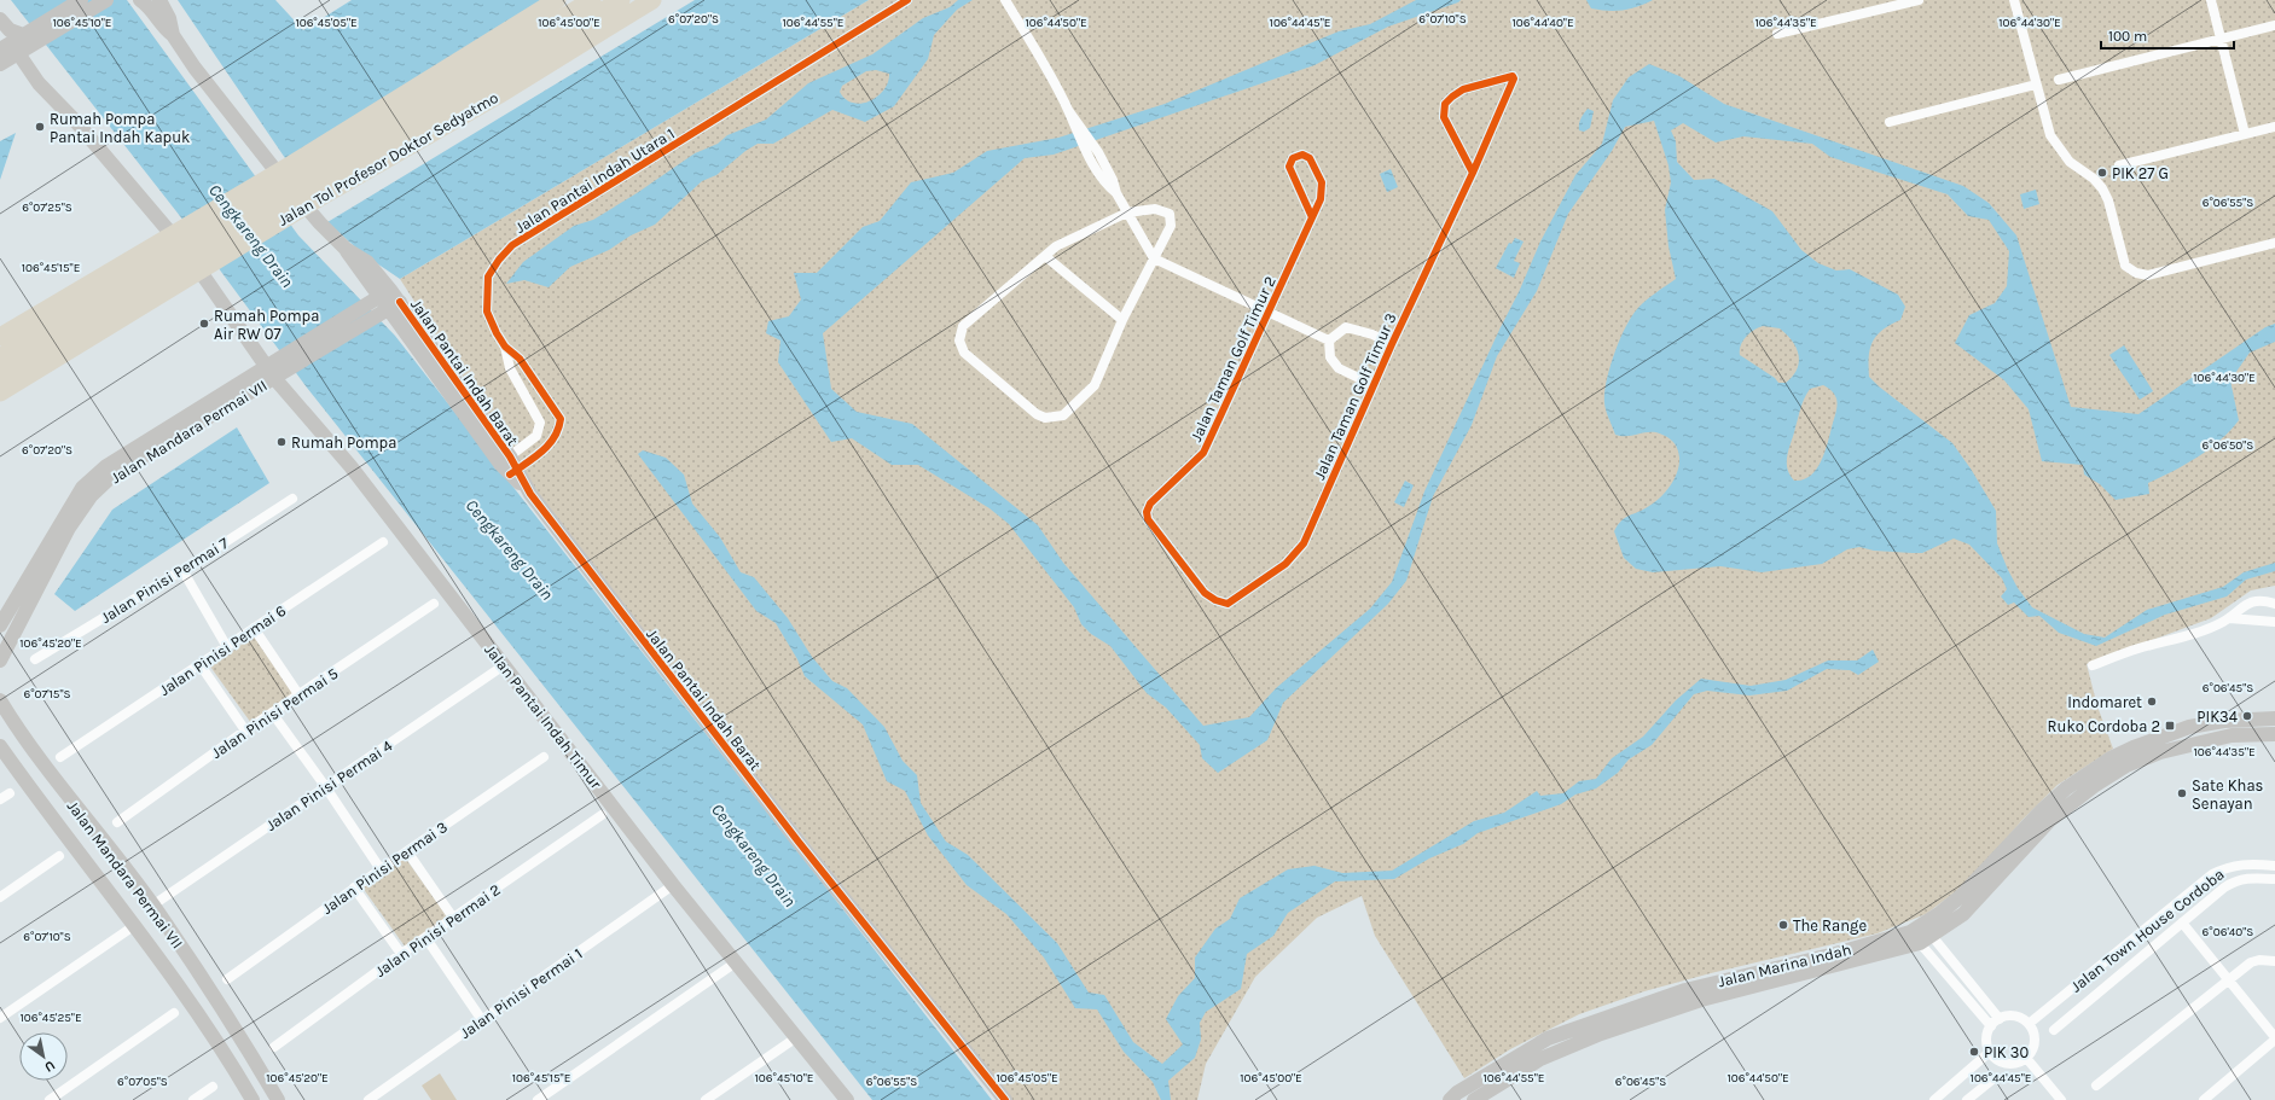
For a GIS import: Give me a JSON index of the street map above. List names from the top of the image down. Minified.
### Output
{"streets":{"highway":["Jalan Tol Profesor Doktor Sedyatmo"],"main road":["Jalan Pantai Indah Barat","Jalan Mandara Permai VII","Jalan Pantai Indah Timur","Jalan Marina Indah"],"street":["Jalan Pantai Indah Utara 1","Jalan Taman Golf Timur 2","Jalan Taman Golf Timur 3","Jalan Pinisi Permai 7","Jalan Pinisi Permai 6","Jalan Pinisi Permai 5","Jalan Pinisi Permai 4","Jalan Pinisi Permai 3","Jalan Pinisi Permai 2","Jalan Town House Cordoba","Jalan Pinisi Permai 1"]},"crossings":[["Jalan Pantai Indah Utara 1","Jalan Pantai Indah Barat"],["Jalan Taman Golf Timur 2","Jalan Taman Golf Timur 3"],["Jalan Pantai Indah Barat","Jalan Mandara Permai VII"],["Jalan Mandara Permai VII","Jalan Pantai Indah Timur"],["Jalan Mandara Permai VII","Jalan Pinisi Permai 4"],["Jalan Pantai Indah Timur","Jalan Pinisi Permai 4"],["Jalan Pantai Indah Timur","Jalan Pinisi Permai 1"]],"water":["Cengkareng Drain"],"places":{"other":["Rumah Pompa Pantai Indah Kapuk","PIK 27 G","Rumah Pompa Air RW 07","Rumah Pompa","Indomaret","PIK34","Sate Khas Senayan","The Range","PIK 30"],"transit":["Ruko Cordoba 2"]},"scale_bar":"100 m","north":"bottom right","coordinates":["6°07'20\"S","6°07'10\"S","106°45'10\"E","106°45'05\"E","106°45'00\"E","106°44'55\"E","106°44'50\"E","106°44'45\"E","106°44'40\"E","106°44'35\"E","106°44'30\"E","6°06'55\"S","6°07'25\"S","106°45'15\"E","6°06'50\"S","106°45'20\"E","6°06'45\"S","6°07'15\"S","6°06'40\"S","106°45'25\"E","6°07'05\"S"]}
